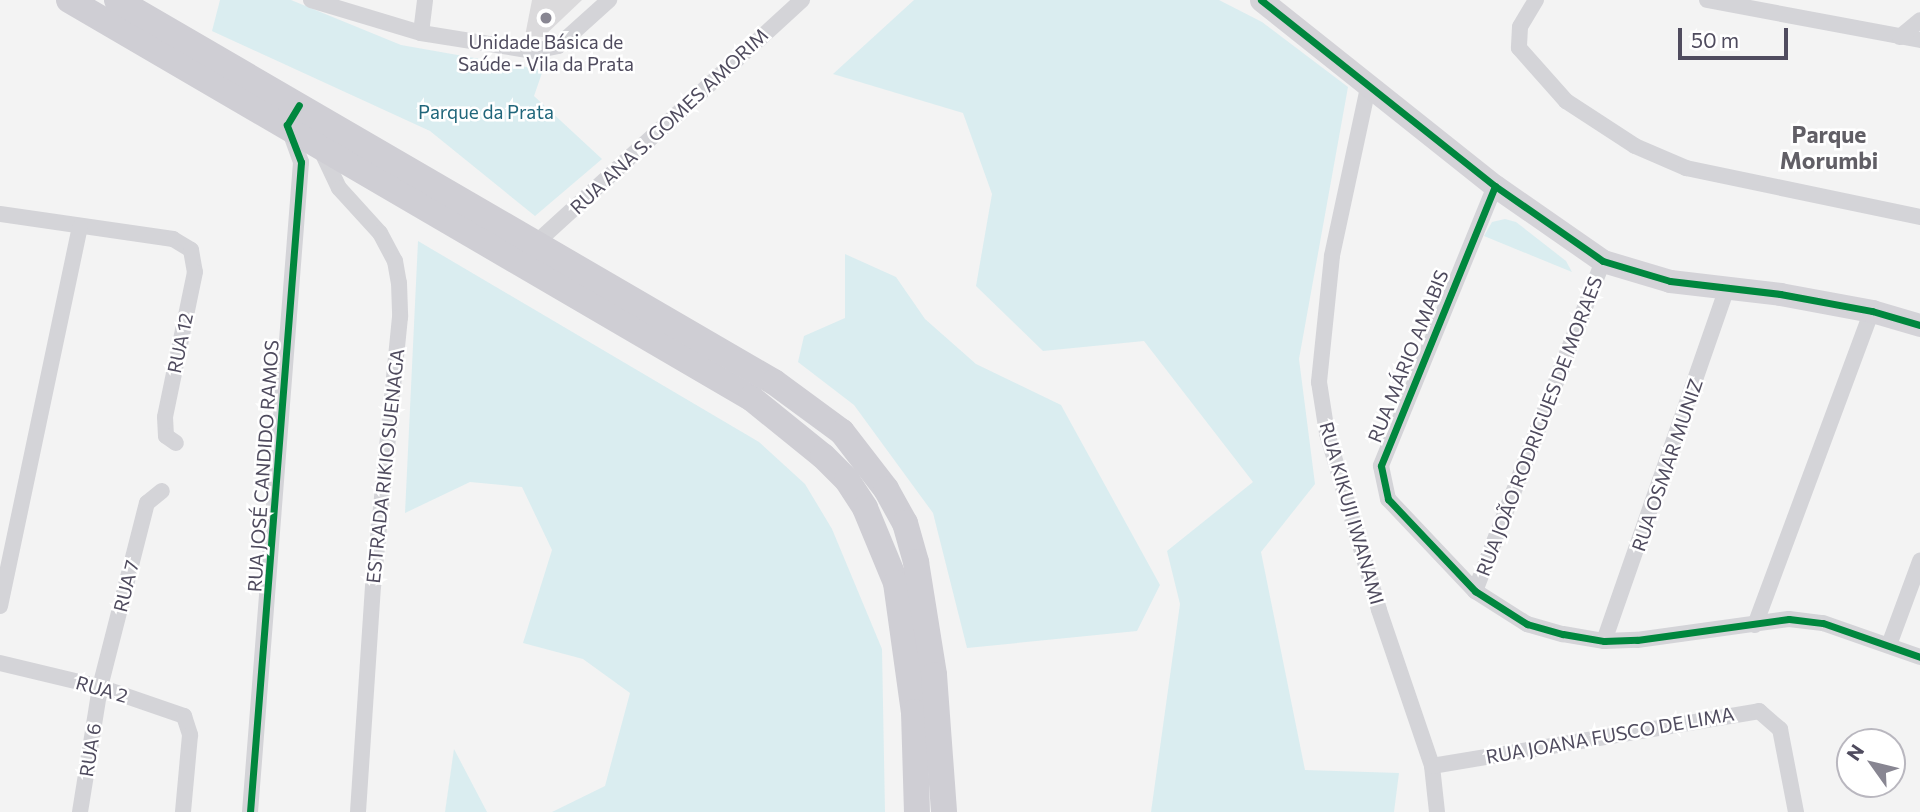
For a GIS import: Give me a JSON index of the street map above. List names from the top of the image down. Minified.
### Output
{"streets":{"street":["RUA ANA S. GOMES AMORIM","RUA 12","RUA MÁRIO AMABIS","RUA JOÃO RODRIGUES DE MORAES","RUA OSMAR MUNIZ","RUA JOSÉ CANDIDO RAMOS","ESTRADA RIKIO SUENAGA","RUA KIKUJI IWANAMI","RUA 7","RUA 2","RUA JOANA FUSCO DE LIMA","RUA 6"]},"crossings":[["RUA MÁRIO AMABIS","RUA JOÃO RODRIGUES DE MORAES"],["RUA MÁRIO AMABIS","RUA OSMAR MUNIZ"],["RUA KIKUJI IWANAMI","RUA JOANA FUSCO DE LIMA"],["RUA 7","RUA 2"],["RUA 7","RUA 6"],["RUA 2","RUA 6"]],"districts":["Parque Morumbi"],"parks":["Parque da Prata"],"places":["Unidade Básica de Saúde - Vila da Prata"],"scale_bar":"50 m","north":"top left"}
